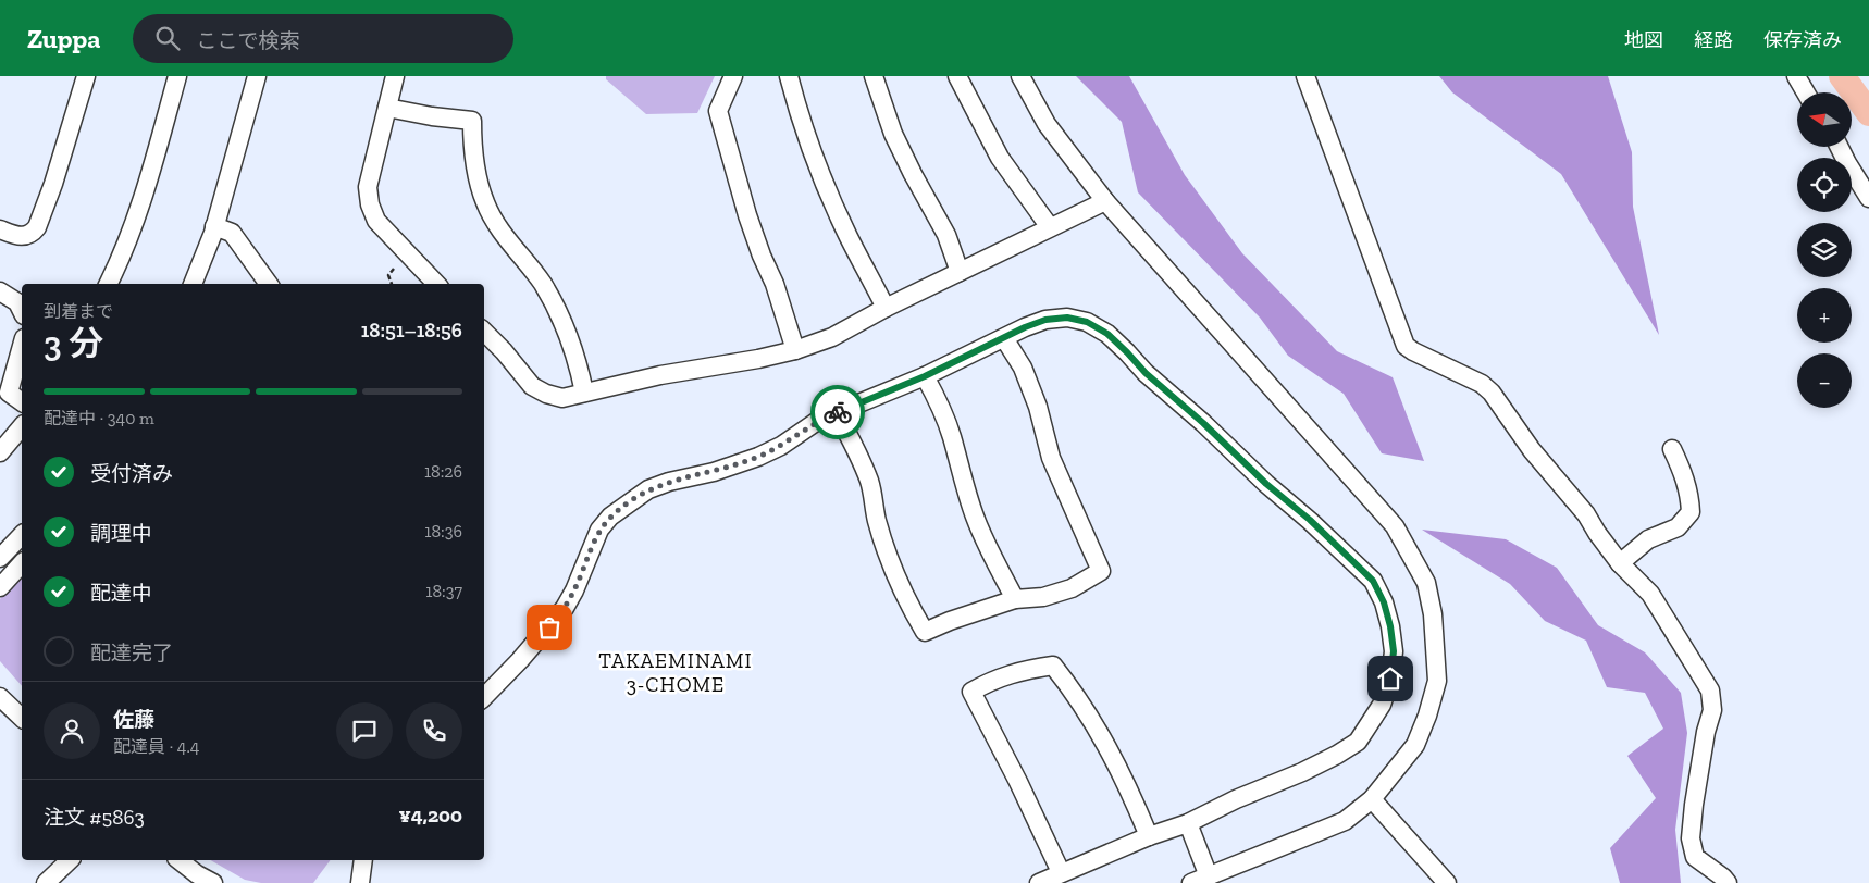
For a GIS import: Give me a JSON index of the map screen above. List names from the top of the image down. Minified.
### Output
{"districts":["TAKAEMINAMI 3-CHOME"],"north":"left","page":{"header":"Zuppa","search":"ここで検索","nav":["地図","経路","保存済み"],"map_buttons":["+","−"],"heading":["3 分","到着まで","18:51–18:56"],"panel":["佐藤","配達員 · 4.4","注文 #5863","¥4,200"],"bar":"配達中 · 340 m","list":[["受付済み","18:26"],["調理中","18:36"],["配達中","18:37"],"配達完了"]}}
